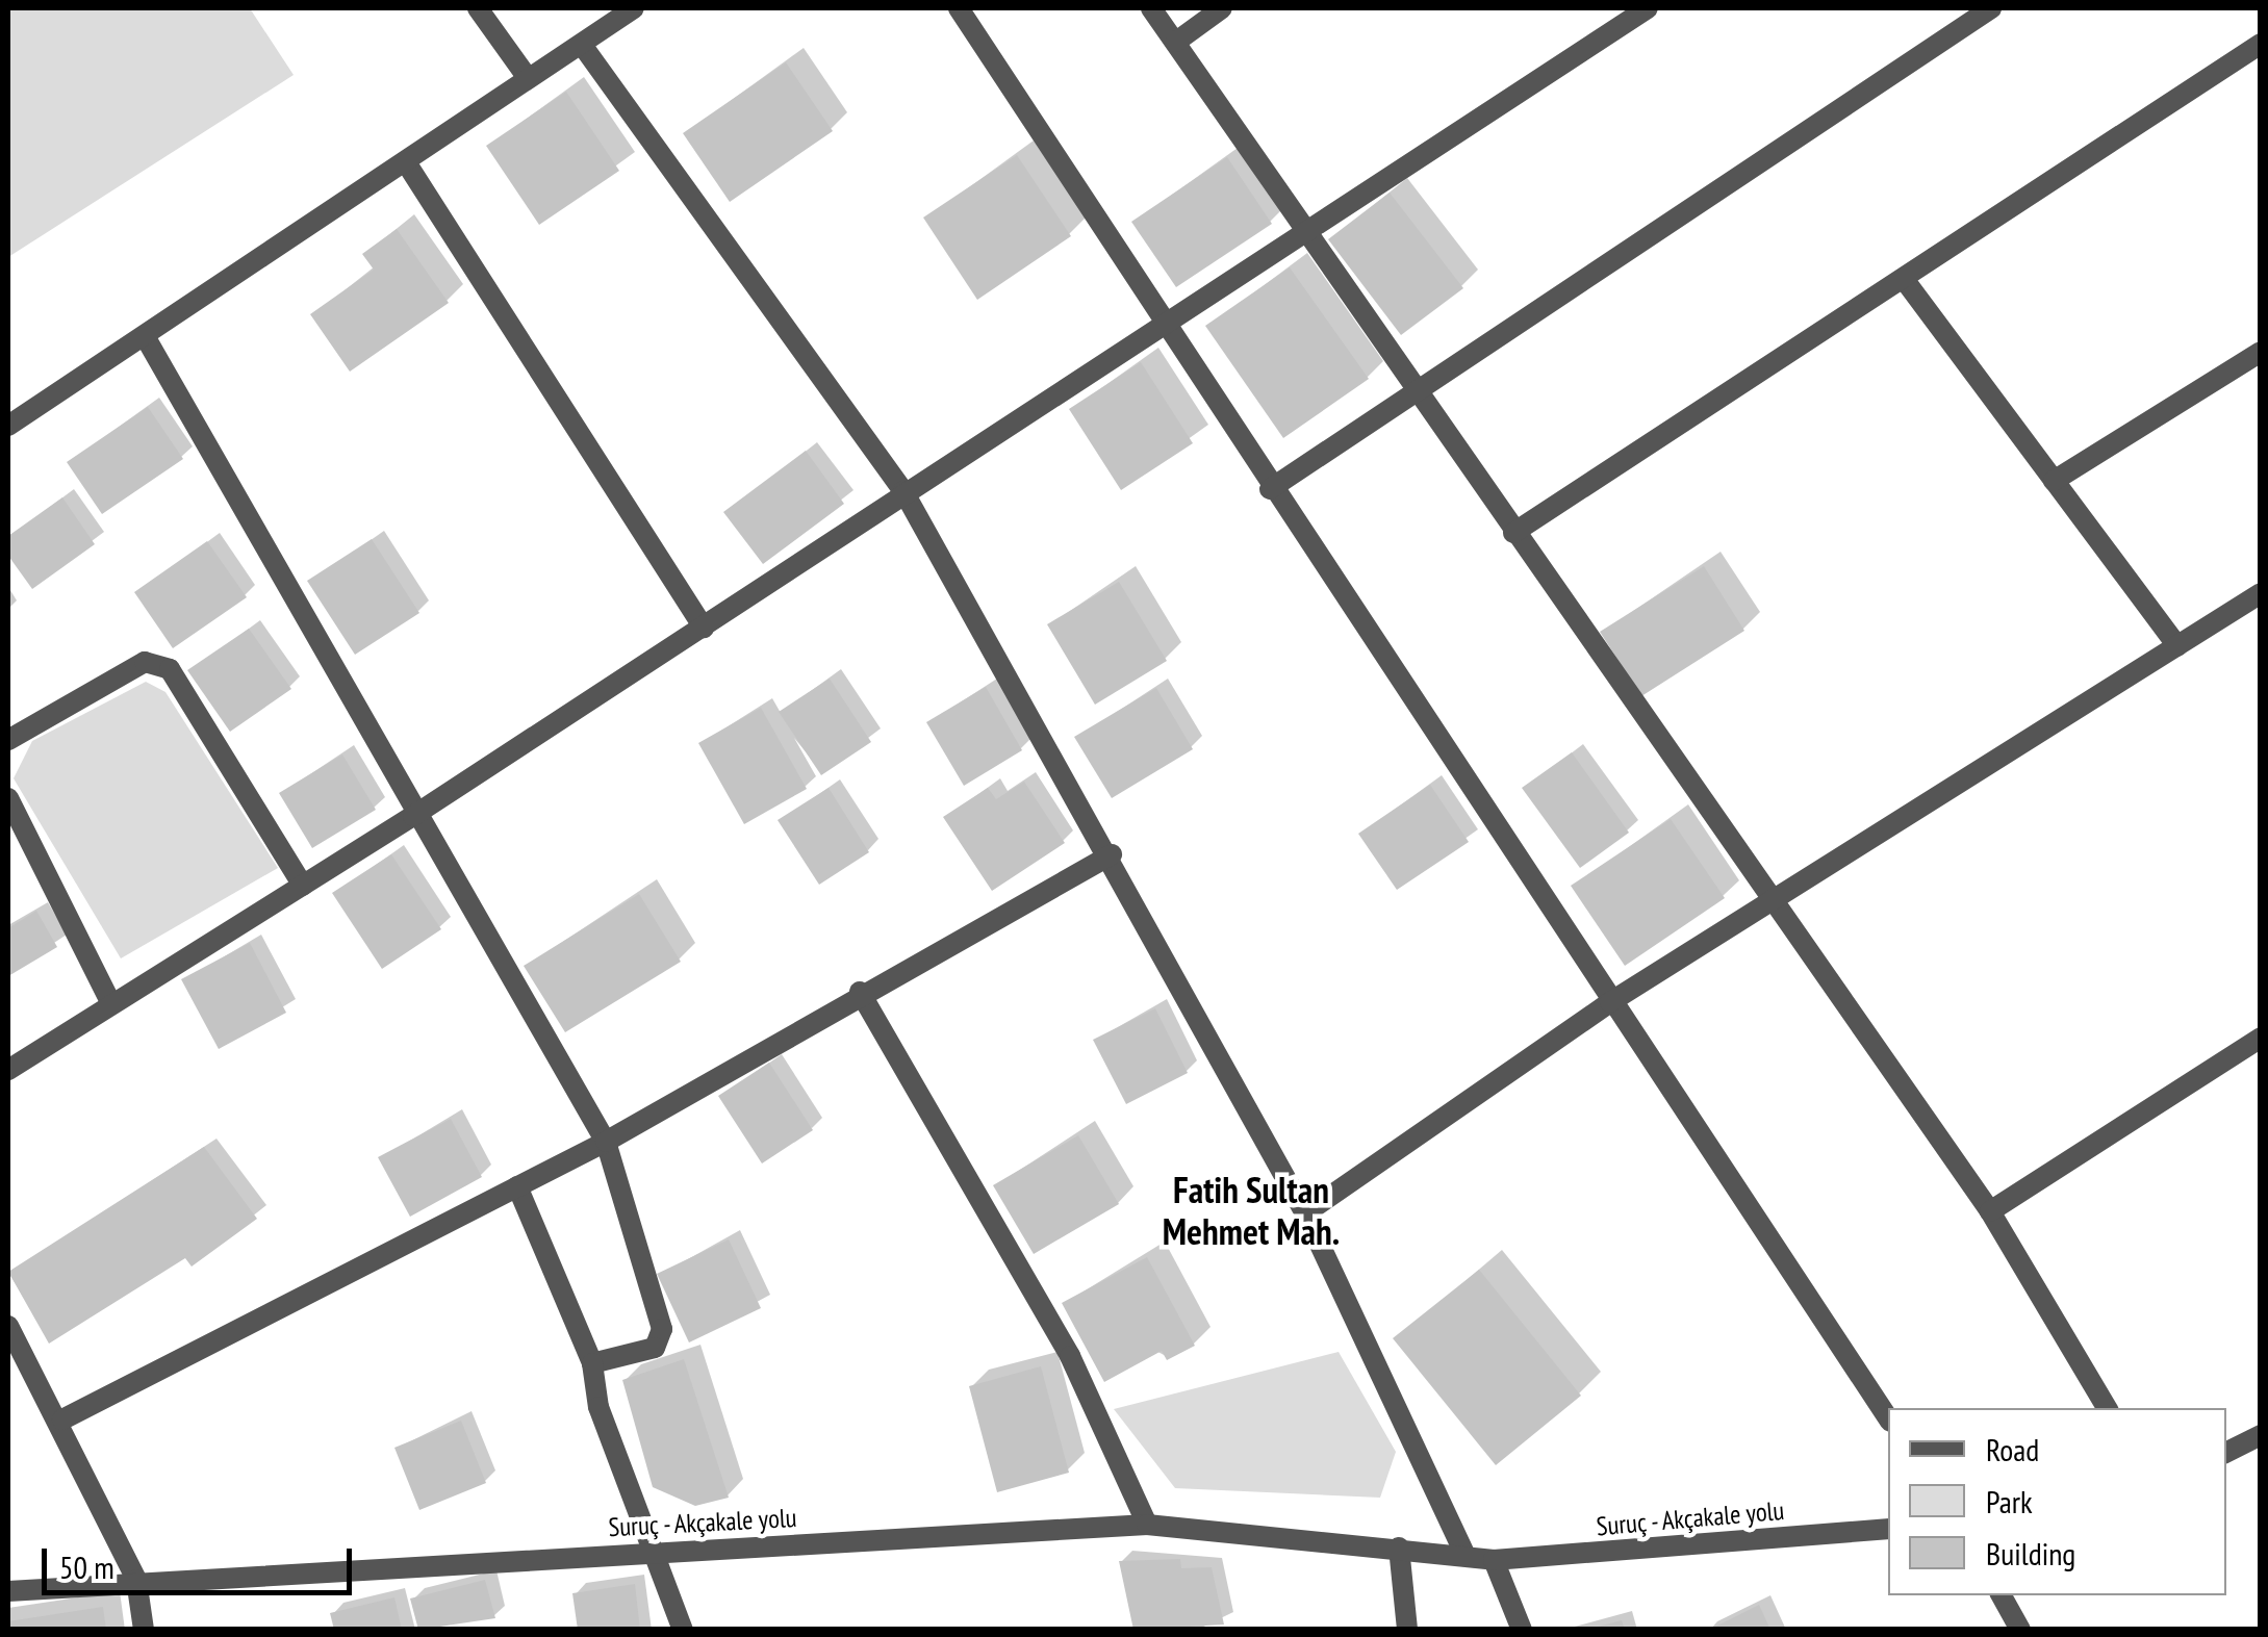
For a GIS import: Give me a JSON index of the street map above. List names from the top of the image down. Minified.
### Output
{"streets":{"street":["Suruç - Akçakale yolu"]},"districts":["Fatih Sultan Mehmet Mah."],"legend":["Road","Park","Building"],"scale_bar":"50 m"}
